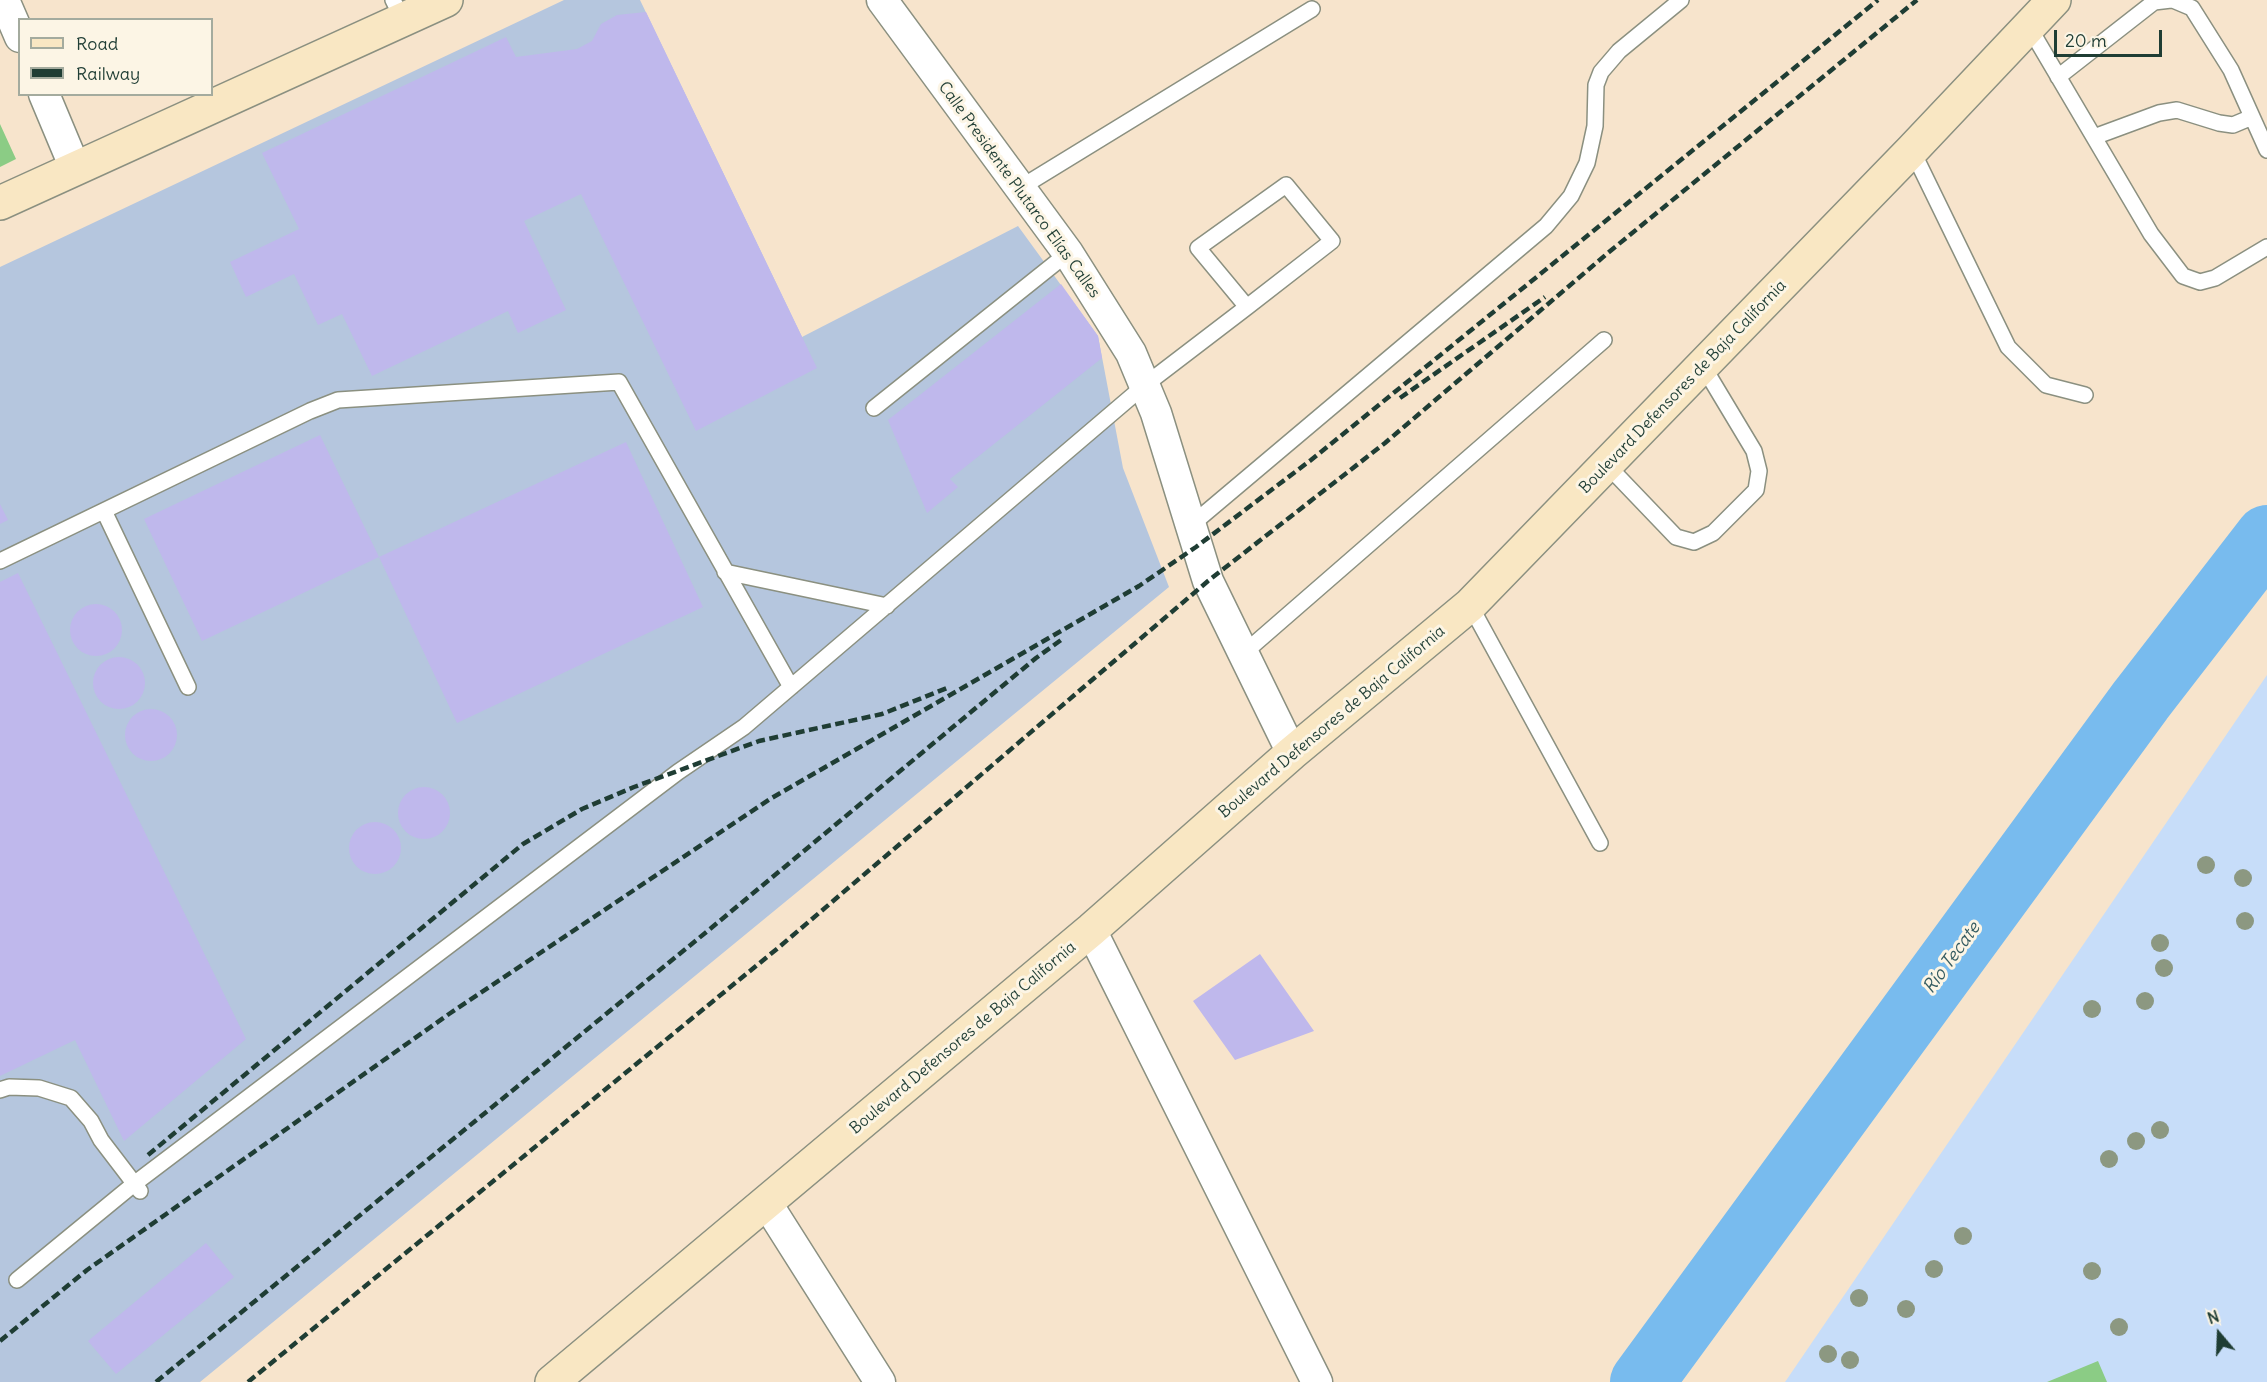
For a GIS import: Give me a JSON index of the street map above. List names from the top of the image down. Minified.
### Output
{"streets":{"main road":["Boulevard Defensores de Baja California"],"street":["Calle Presidente Plutarco Elías Calles"]},"crossings":[["Calle Presidente Plutarco Elías Calles","Boulevard Defensores de Baja California"]],"water":["Río Tecate"],"legend":["Road","Railway"],"scale_bar":"20 m","north":"top"}
